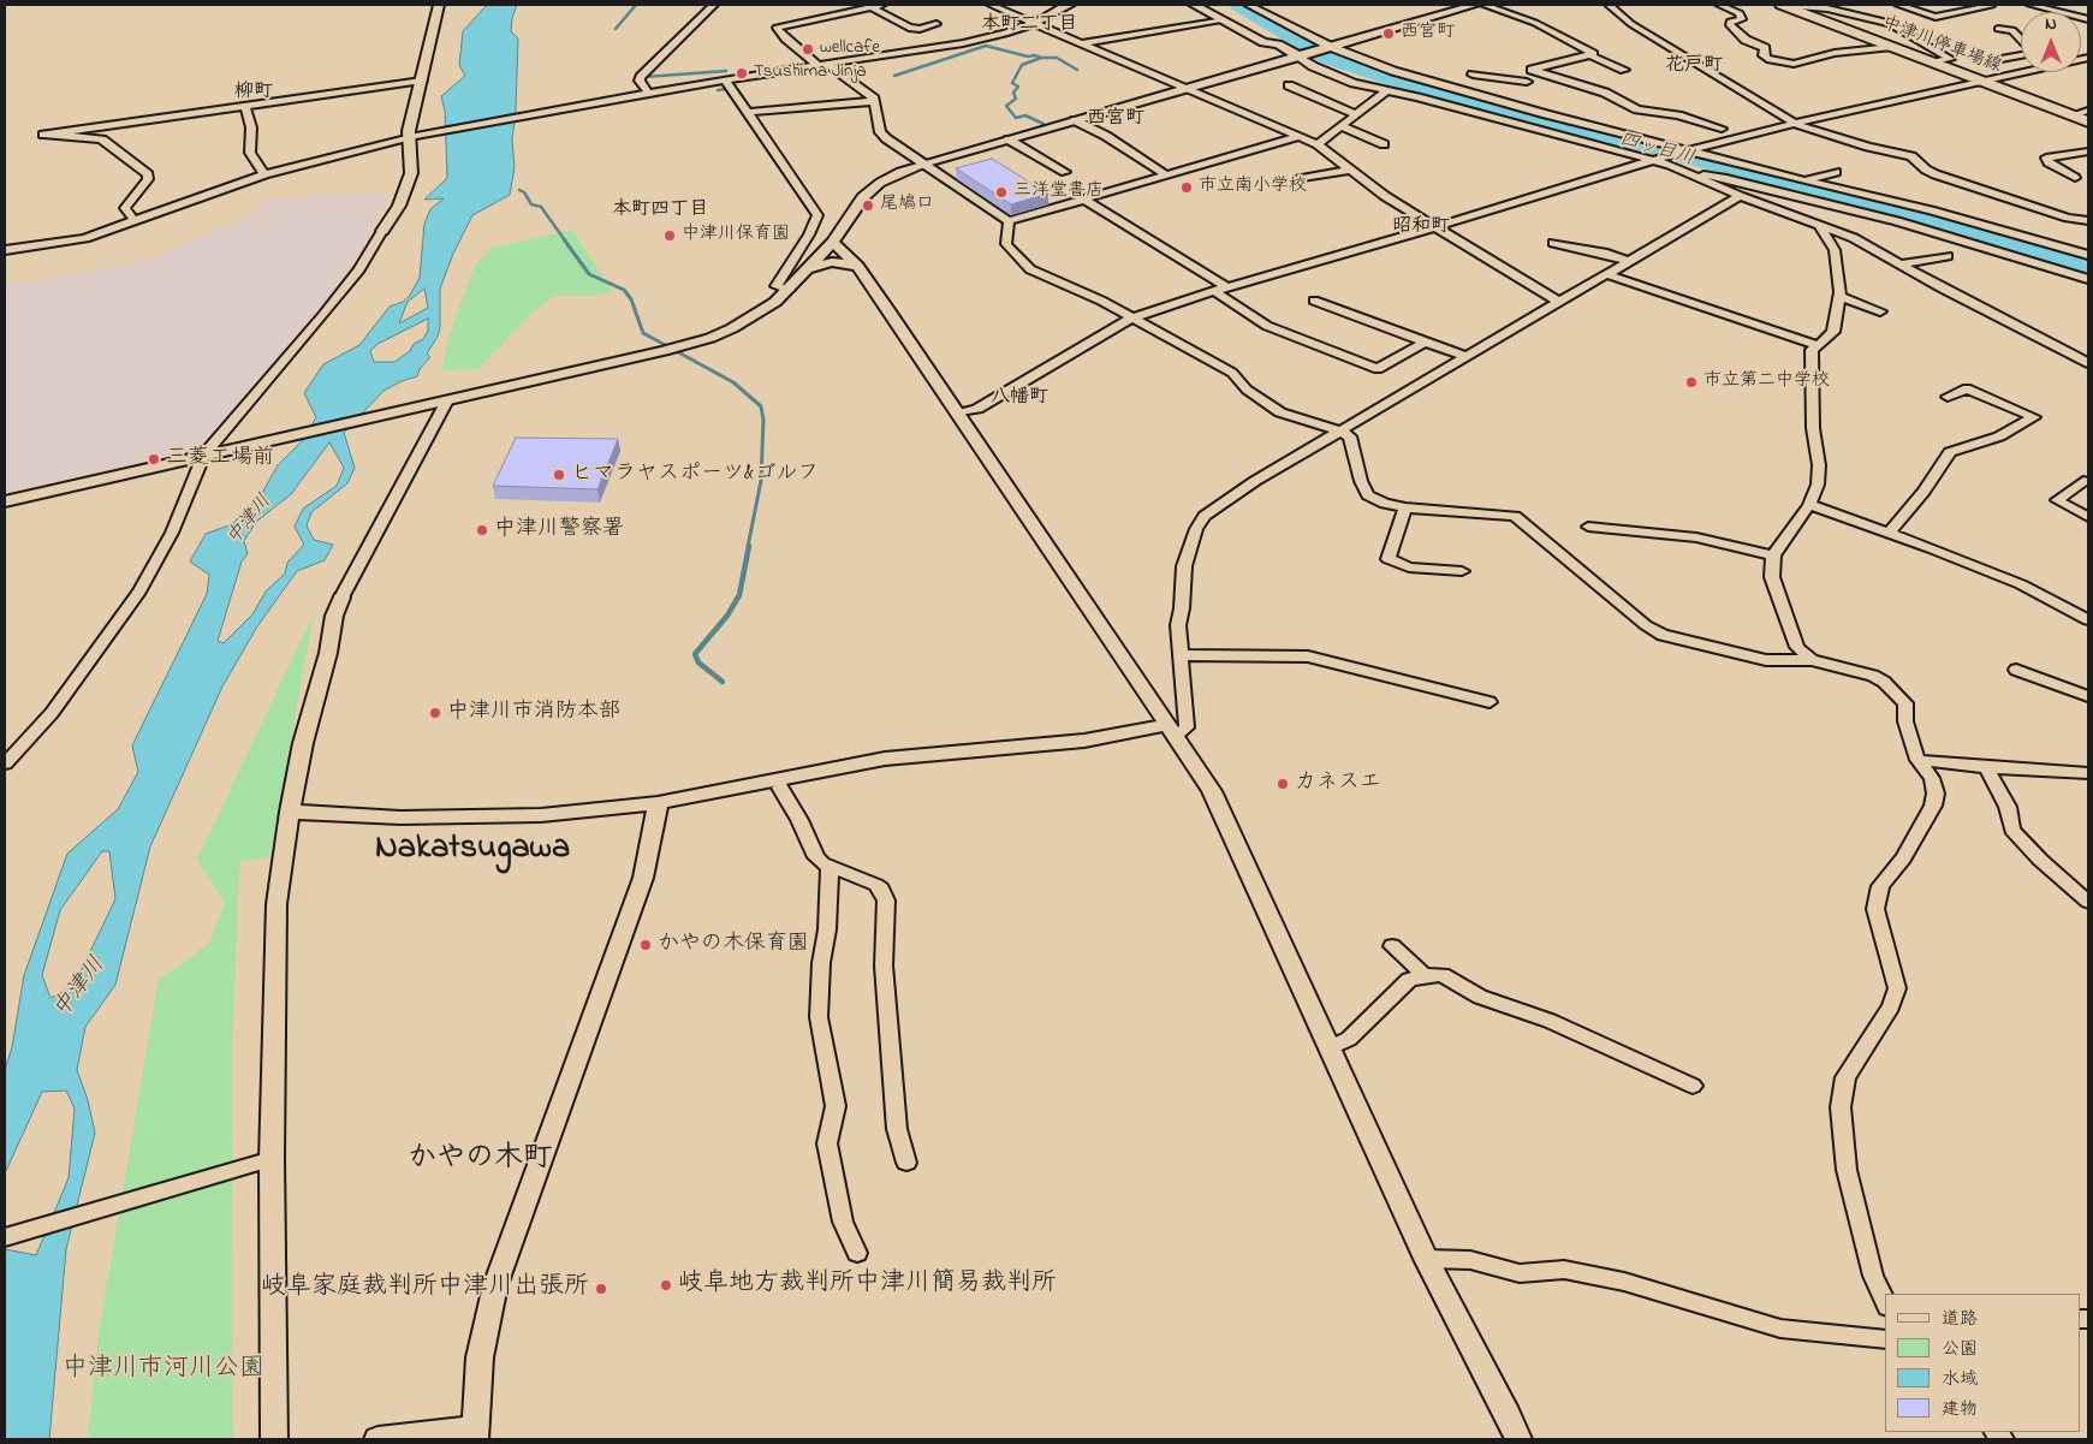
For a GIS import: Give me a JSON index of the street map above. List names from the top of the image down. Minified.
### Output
{"streets":{"main road":["中津川停車場線"]},"districts":["本町二丁目","花戸町","柳町","西宮町","本町四丁目","昭和町","八幡町","Nakatsugawa","かやの木町"],"water":["四ッ目川","中津川"],"parks":["中津川市河川公園"],"places":["西宮町","wellcafe","Tsushima Jinja","市立南小学校","三洋堂書店","尾鳩口","中津川保育園","市立第二中学校","三菱工場前","ヒマラヤスポーツ&ゴルフ","中津川警察署","中津川市消防本部","カネスエ","かやの木保育園","岐阜地方裁判所中津川簡易裁判所","岐阜家庭裁判所中津川出張所"],"legend":["道路","公園","水域","建物"],"north":"top"}
